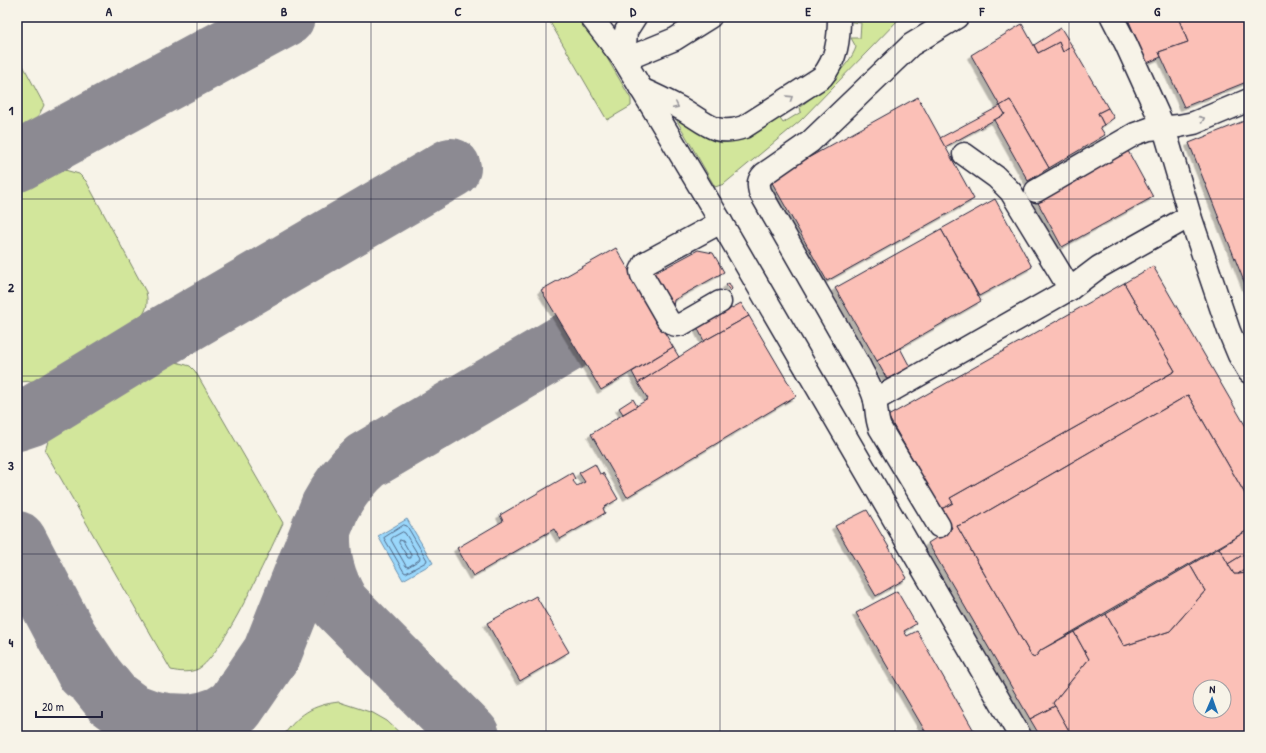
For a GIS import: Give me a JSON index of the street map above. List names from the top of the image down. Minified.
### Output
{"scale_bar":"20 m","north":"top","grid":{"columns":["A","B","C","D","E","F","G"],"rows":["1","2","3","4"]}}
